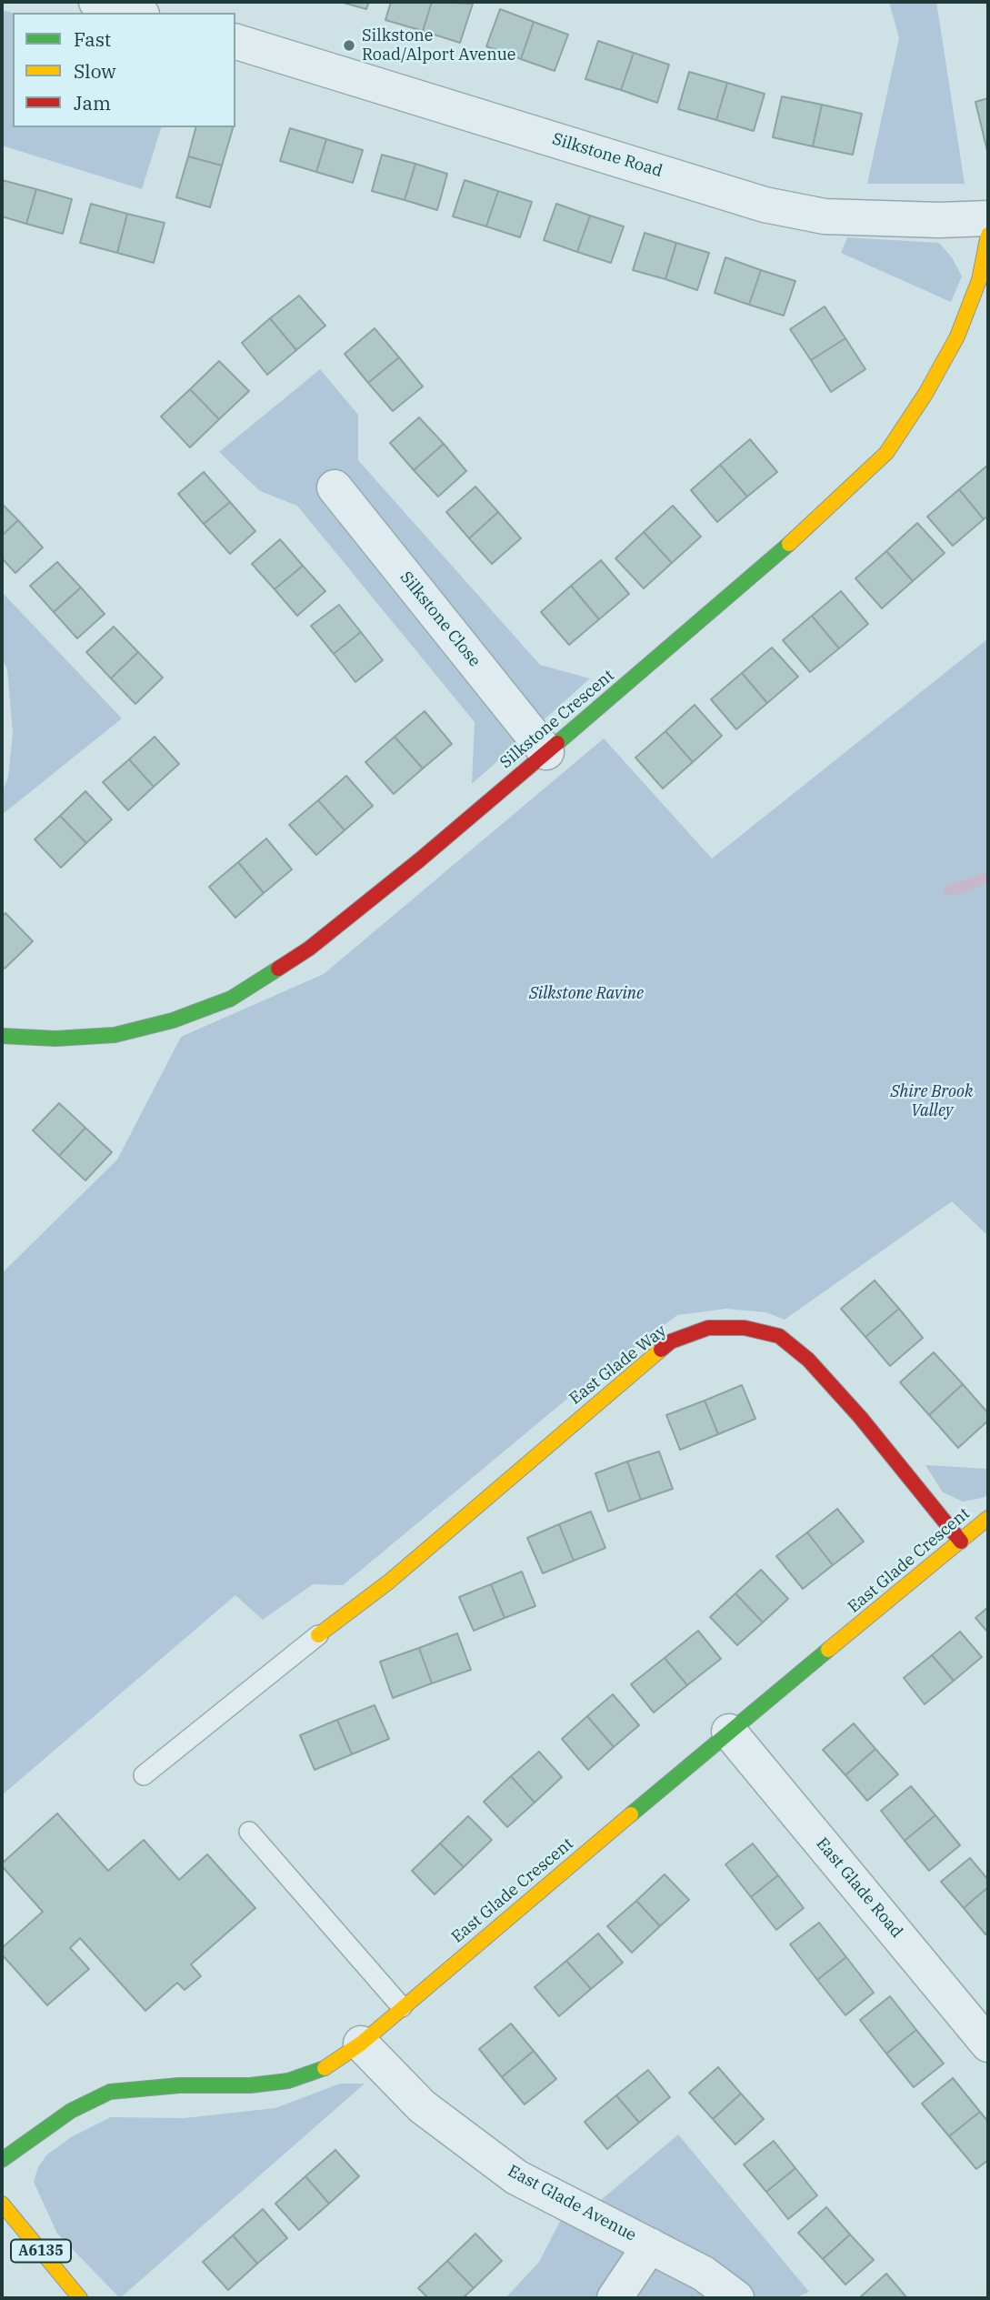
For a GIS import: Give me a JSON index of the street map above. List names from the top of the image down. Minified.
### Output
{"streets":{"street":["Silkstone Road","Silkstone Close","Silkstone Crescent","East Glade Way","East Glade Crescent","East Glade Road","East Glade Avenue","A6135"]},"crossings":[["Silkstone Close","Silkstone Crescent"],["East Glade Way","East Glade Crescent"],["East Glade Crescent","East Glade Road"],["East Glade Crescent","East Glade Avenue"]],"parks":["Silkstone Ravine","Shire Brook Valley"],"places":["Silkstone Road/Alport Avenue"],"legend":["Fast","Slow","Jam"]}
